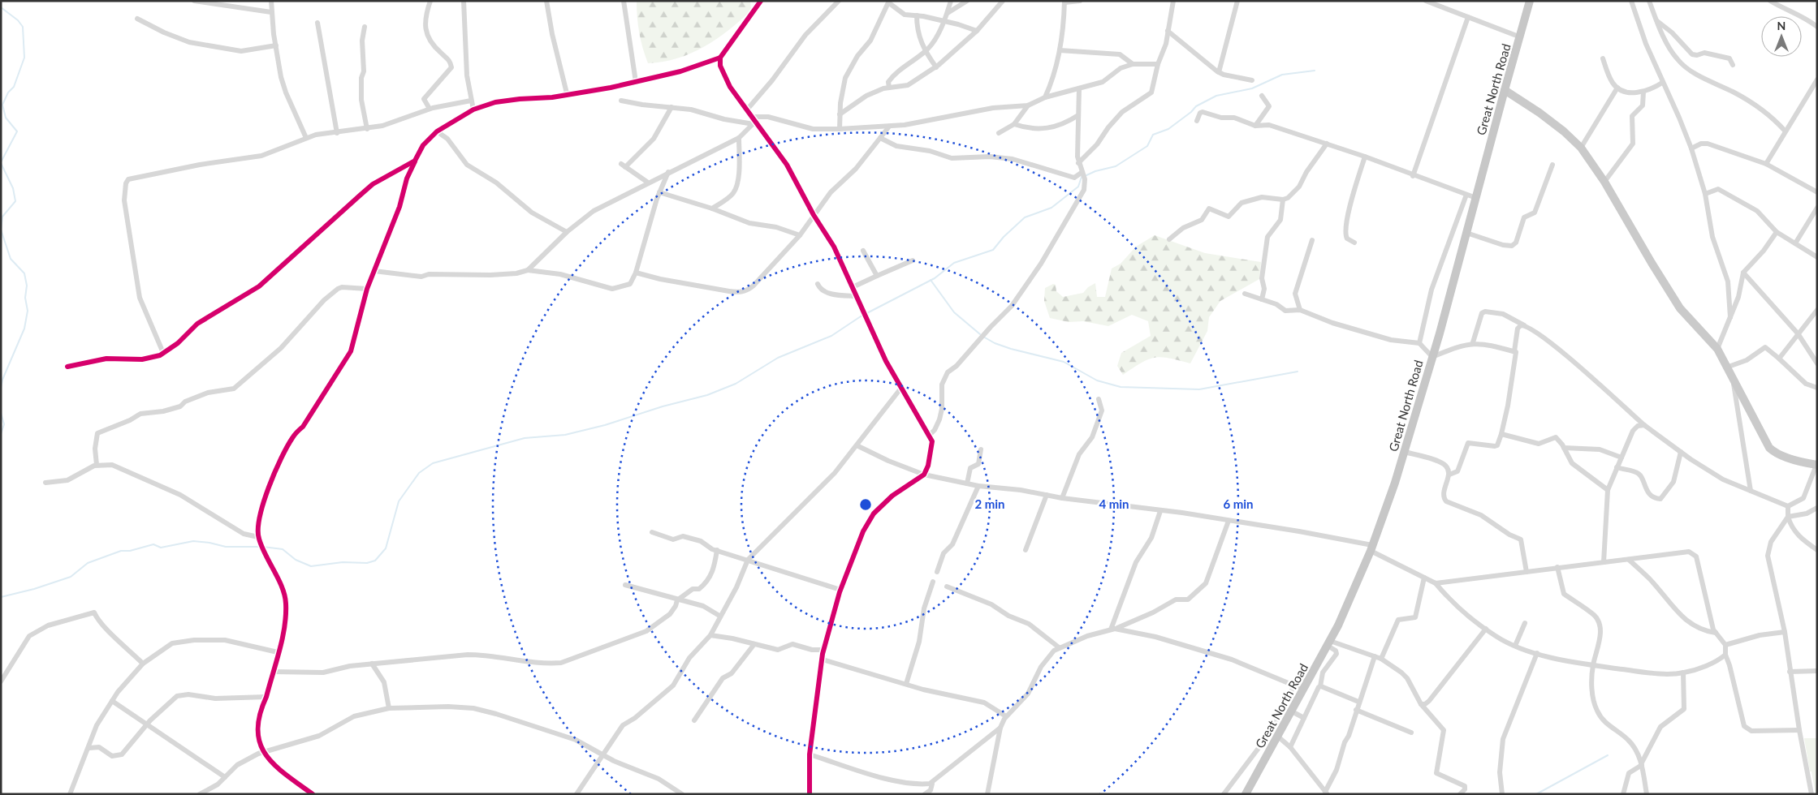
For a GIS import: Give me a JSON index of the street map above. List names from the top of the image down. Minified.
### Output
{"streets":{"highway":["Great North Road"]},"north":"top","rings":["2 min","4 min","6 min"]}
